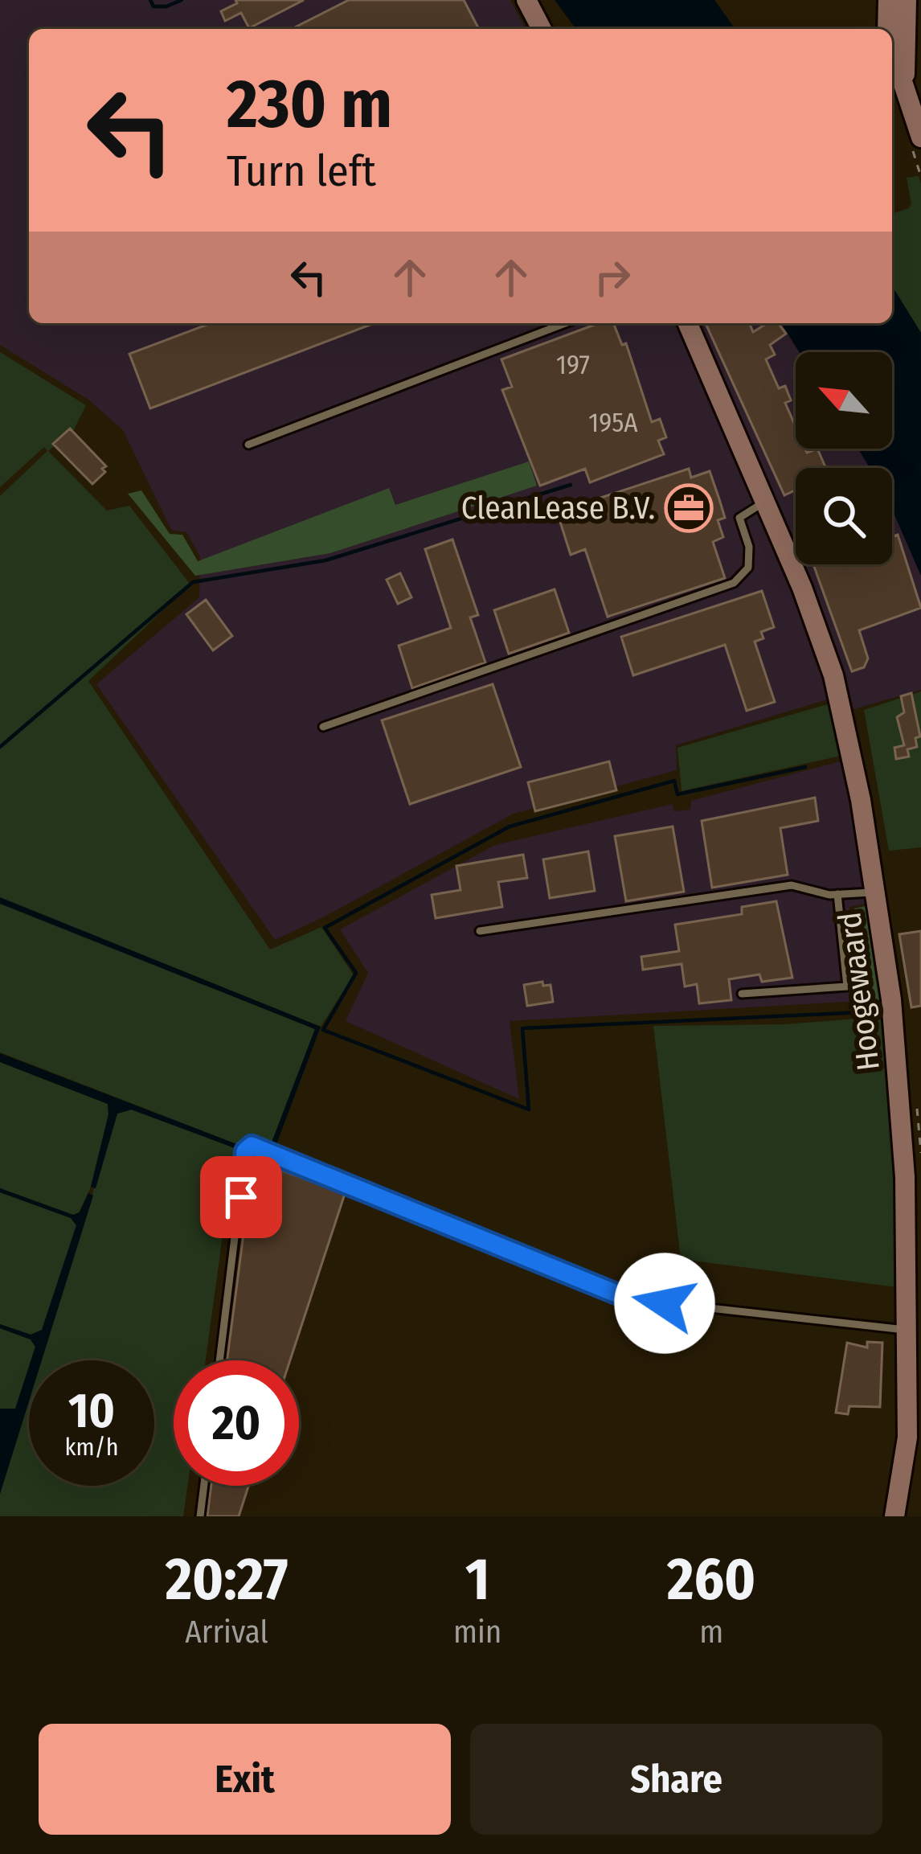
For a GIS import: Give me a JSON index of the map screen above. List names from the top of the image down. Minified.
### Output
{"streets":{"street":["Hoogewaard"]},"places":{"office":["CleanLease B.V."]},"house_numbers":["197","195A"],"north":"top left","page":{"turn":["230 m","Turn left"],"speed":"10 km/h","limit":"20","eta":["20:27","Arrival","1","min","260","m"],"buttons":["Exit","Share"]}}
